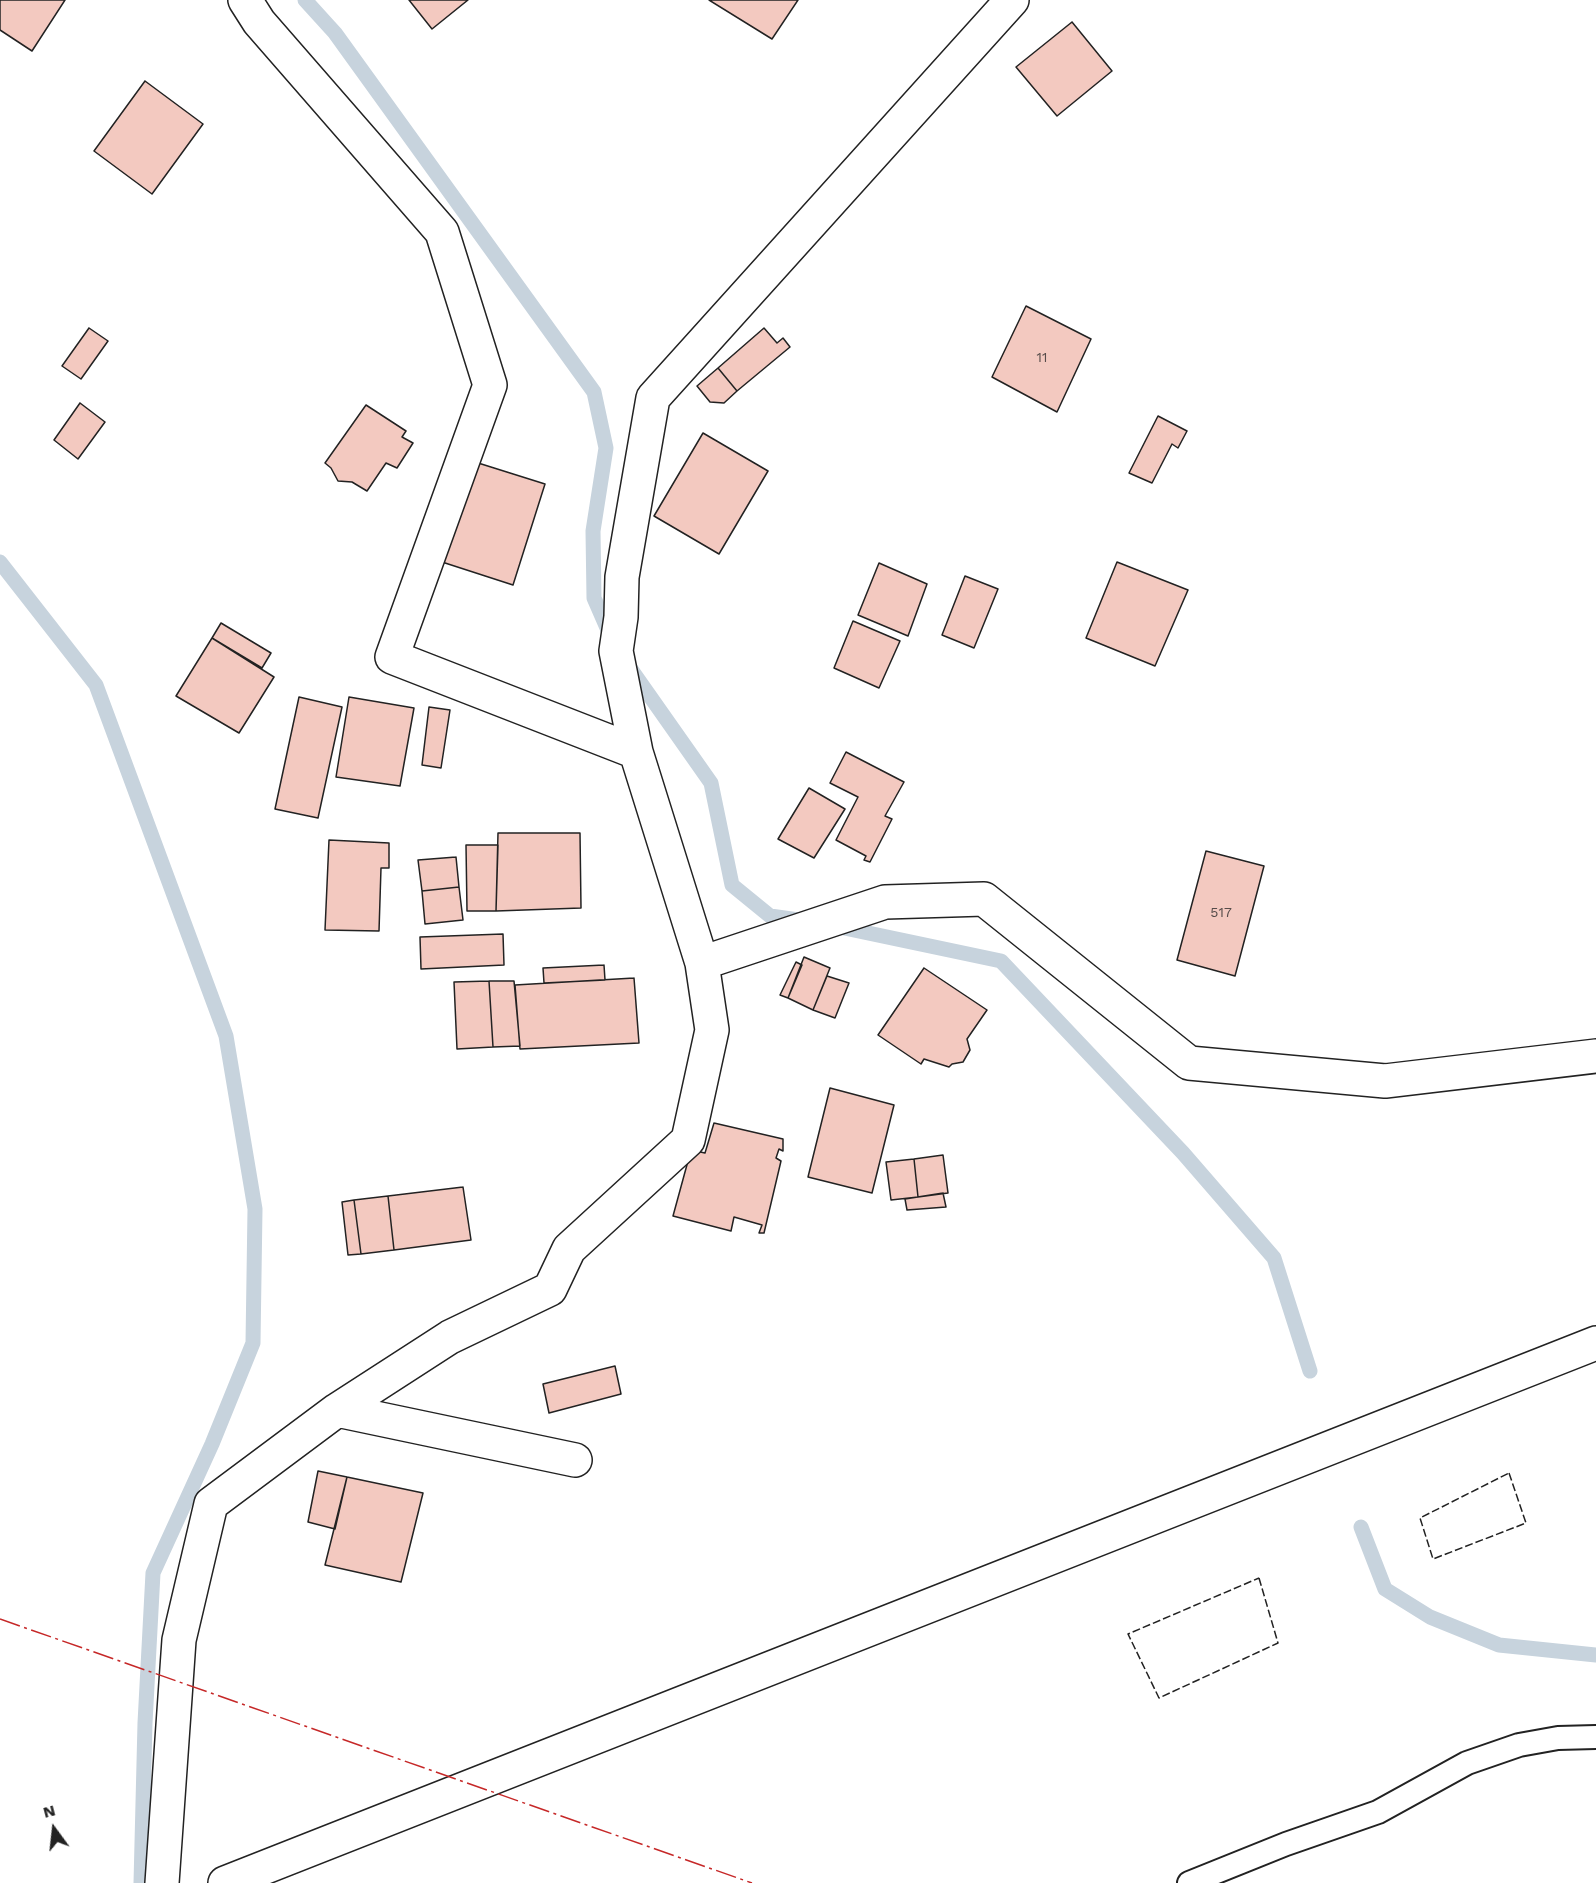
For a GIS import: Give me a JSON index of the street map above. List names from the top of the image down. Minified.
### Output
{"house_numbers":["11","517"],"north":"top"}
